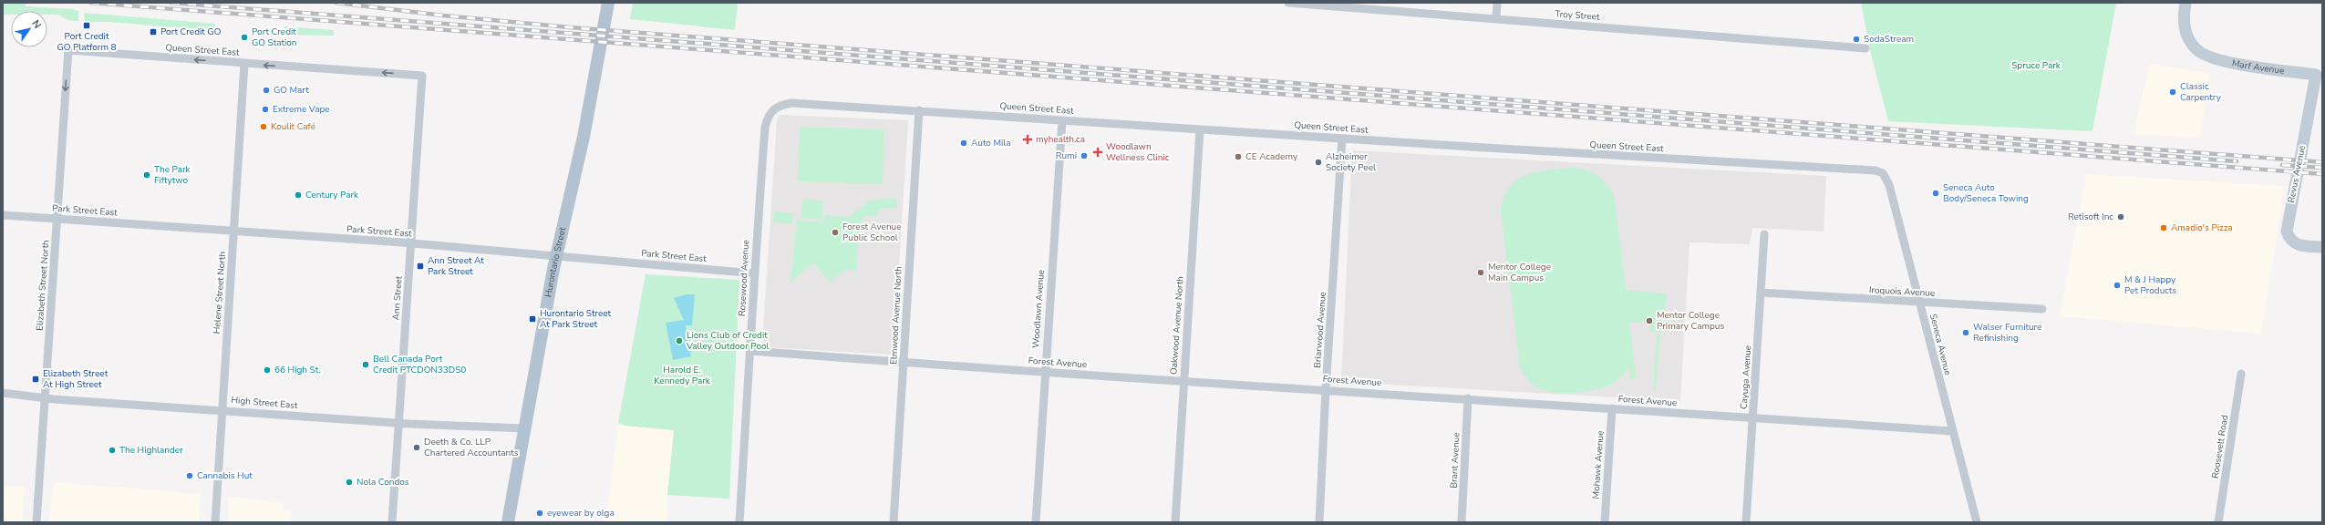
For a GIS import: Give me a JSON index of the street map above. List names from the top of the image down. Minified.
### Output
{"streets":{"main road":["Hurontario Street"],"street":["Troy Street","Queen Street East","Marf Avenue","Revus Avenue","Park Street East","Rosewood Avenue","Elizabeth Street North","Iroquois Avenue","Helene Street North","Ann Street","Woodlawn Avenue","Elmwood Avenue North","Oakwood Avenue North","Briarwood Avenue","Seneca Avenue","Forest Avenue","Cayuga Avenue","High Street East","Roosevelt Road","Brant Avenue","Mohawk Avenue"]},"crossings":[["Queen Street East","Rosewood Avenue"],["Queen Street East","Elizabeth Street North"],["Queen Street East","Helene Street North"],["Queen Street East","Ann Street"],["Queen Street East","Woodlawn Avenue"],["Queen Street East","Elmwood Avenue North"],["Queen Street East","Oakwood Avenue North"],["Queen Street East","Briarwood Avenue"],["Queen Street East","Seneca Avenue"],["Marf Avenue","Revus Avenue"],["Park Street East","Hurontario Street"],["Park Street East","Rosewood Avenue"],["Park Street East","Elizabeth Street North"],["Park Street East","Helene Street North"],["Park Street East","Ann Street"],["Hurontario Street","High Street East"],["Rosewood Avenue","Forest Avenue"],["Elizabeth Street North","High Street East"],["Iroquois Avenue","Seneca Avenue"],["Iroquois Avenue","Cayuga Avenue"],["Helene Street North","High Street East"],["Ann Street","High Street East"],["Woodlawn Avenue","Forest Avenue"],["Elmwood Avenue North","Forest Avenue"],["Oakwood Avenue North","Forest Avenue"],["Briarwood Avenue","Forest Avenue"],["Seneca Avenue","Forest Avenue"],["Forest Avenue","Cayuga Avenue"],["Forest Avenue","Brant Avenue"],["Forest Avenue","Mohawk Avenue"]],"one_way":["Elizabeth Street North"],"parks":["Spruce Park","Harold E. Kennedy Park"],"places":{"transit":["Port Credit GO Platform 8","Port Credit GO","Ann Street At Park Street","Hurontario Street At Park Street","Elizabeth Street At High Street"],"other":["Port Credit GO Station","SodaStream","GO Mart","Classic Carpentry","Extreme Vape","Koulit Café","Auto Mila","Rumi","CE Academy","Alzheimer Society Peel","The Park Fiftytwo","Seneca Auto Body/Seneca Towing","Century Park","Retisoft Inc","Amadio's Pizza","Forest Avenue Public School","Mentor College Main Campus","M & J Happy Pet Products","Mentor College Primary Campus","Walser Furniture Refinishing","Lions Club of Credit Valley Outdoor Pool","Bell Canada Port Credit PTCDON33DS0","66 High St.","Deeth & Co. LLP Chartered Accountants","The Highlander","Cannabis Hut","Nola Condos","eyewear by olga"],"health":["myhealth.ca","Woodlawn Wellness Clinic"]},"north":"top right"}
